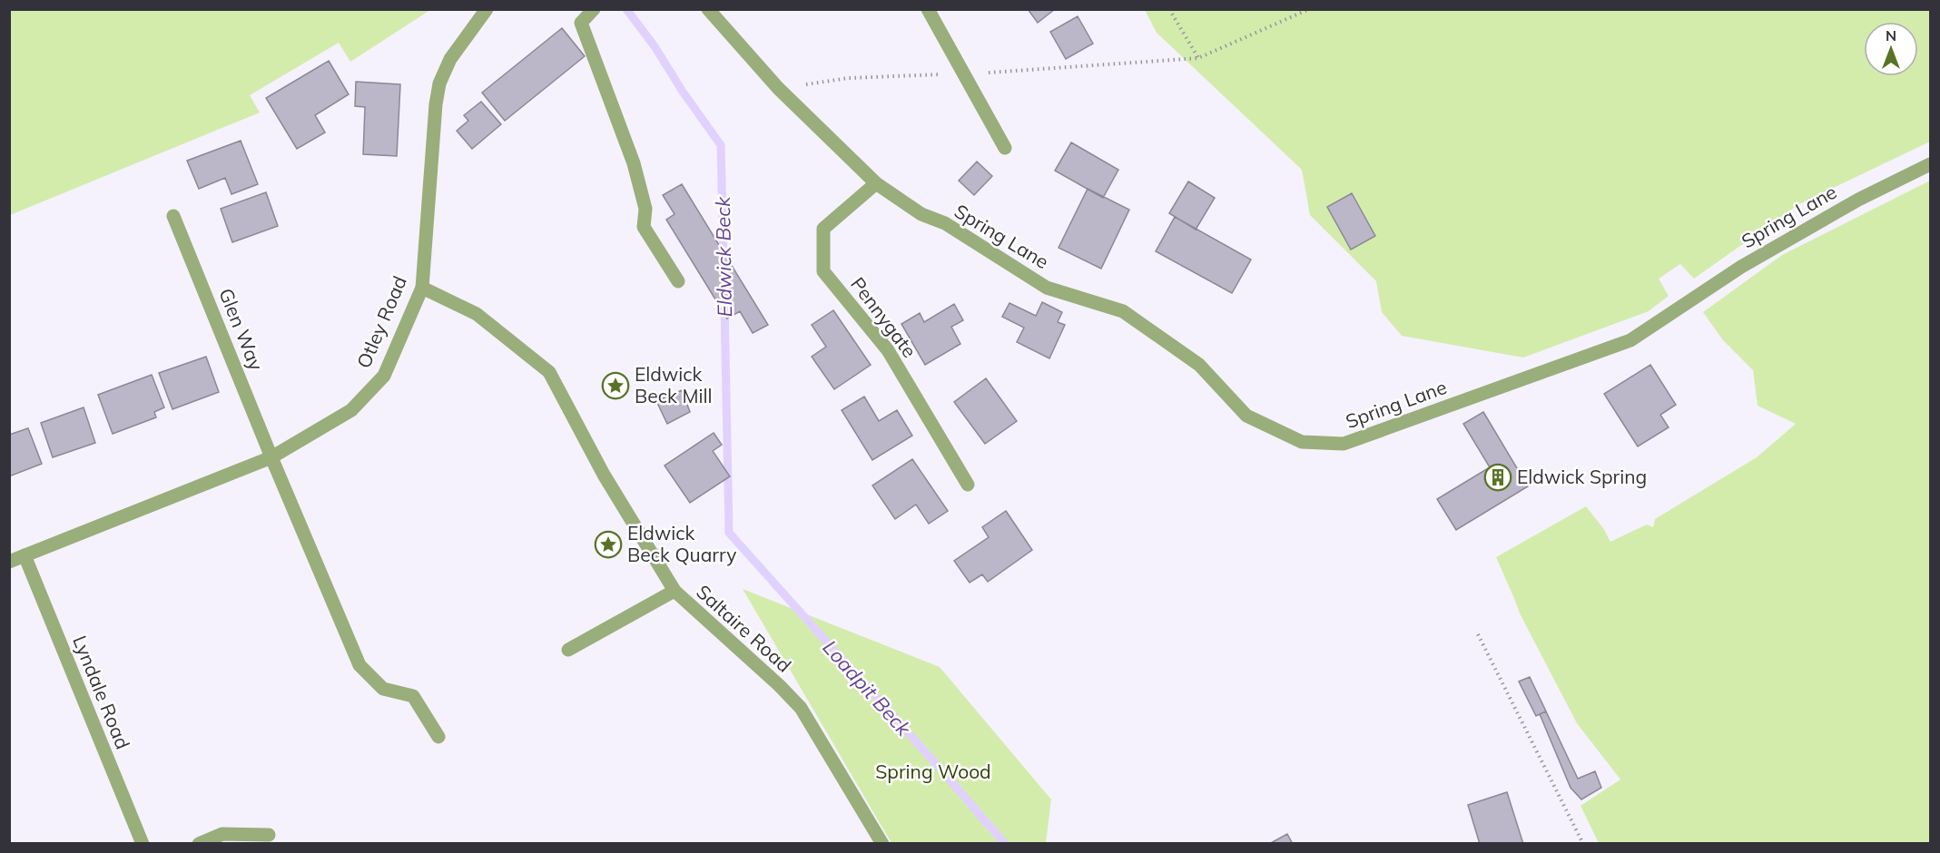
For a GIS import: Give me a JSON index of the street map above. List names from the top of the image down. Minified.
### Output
{"streets":{"street":["Spring Lane","Pennygate","Otley Road","Glen Way","Saltaire Road","Lyndale Road"]},"crossings":[["Spring Lane","Pennygate"],["Otley Road","Glen Way"],["Otley Road","Saltaire Road"],["Otley Road","Lyndale Road"]],"water":["Eldwick Beck","Loadpit Beck"],"parks":["Spring Wood"],"places":{"place":["Eldwick Beck Mill","Eldwick Beck Quarry"],"building":["Eldwick Spring"]},"north":"top"}
